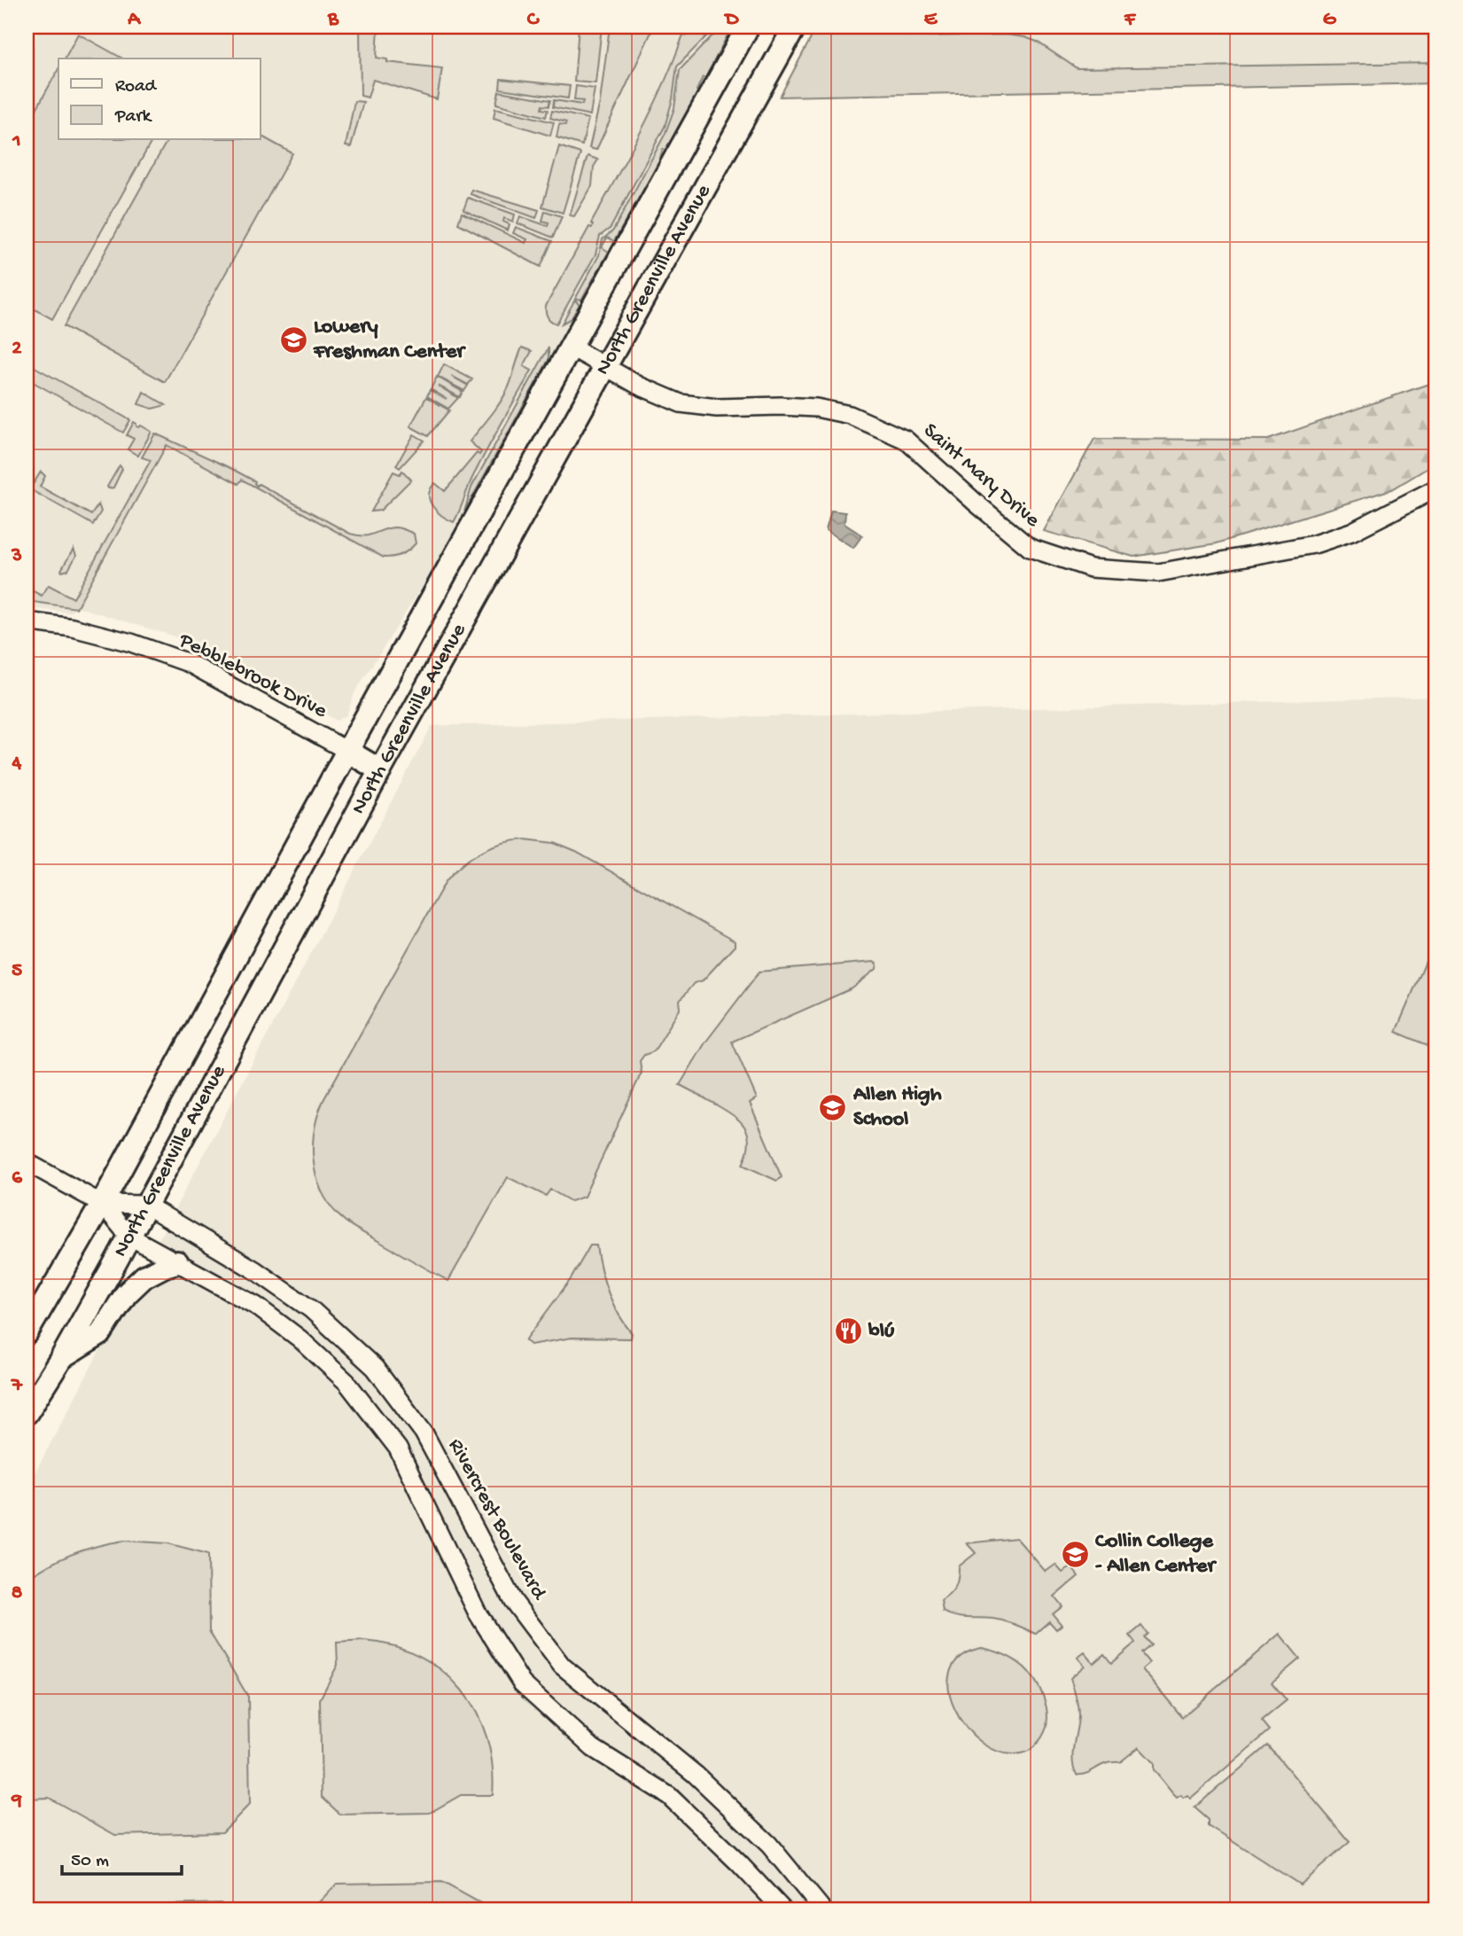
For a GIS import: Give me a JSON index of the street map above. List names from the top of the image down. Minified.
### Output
{"streets":{"main road":["North Greenville Avenue"],"street":["Saint Mary Drive","Pebblebrook Drive","Rivercrest Boulevard"]},"crossings":[["North Greenville Avenue","Saint Mary Drive"],["North Greenville Avenue","Pebblebrook Drive"],["North Greenville Avenue","Rivercrest Boulevard"]],"places":{"school or university":["Lowery Freshman Center","Allen High School","Collin College - Allen Center"],"restaurant":["blú"]},"legend":["Road","Park"],"scale_bar":"50 m","grid":{"columns":["A","B","C","D","E","F","G"],"rows":["1","2","3","4","5","6","7","8","9"]}}
